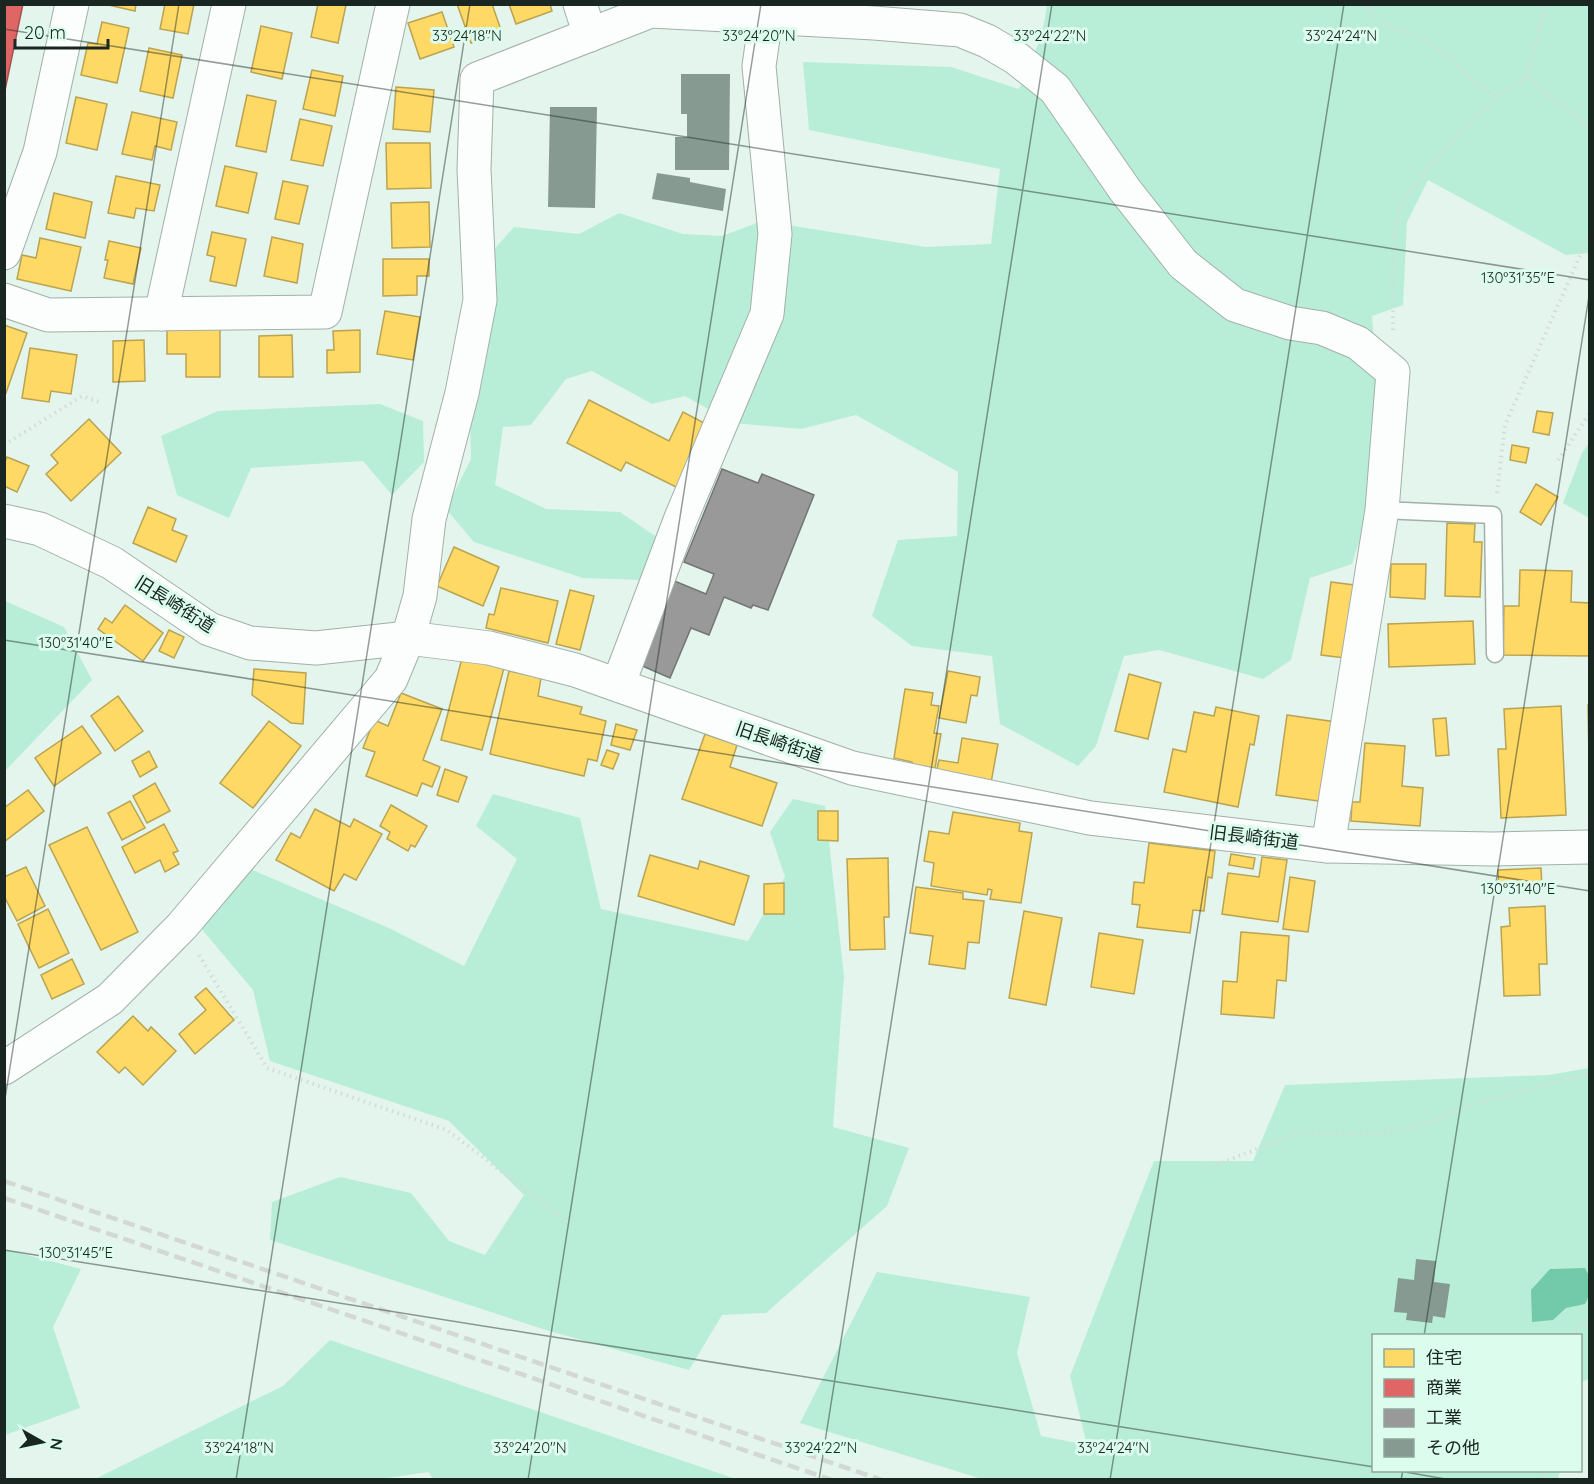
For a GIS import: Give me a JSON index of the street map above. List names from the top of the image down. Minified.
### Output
{"streets":{"street":["旧長崎街道"]},"legend":["住宅","商業","工業","その他"],"scale_bar":"20 m","north":"right","coordinates":["33°24'18\"N","33°24'20\"N","33°24'22\"N","33°24'24\"N","130°31'35\"E","130°31'40\"E","130°31'45\"E"]}
